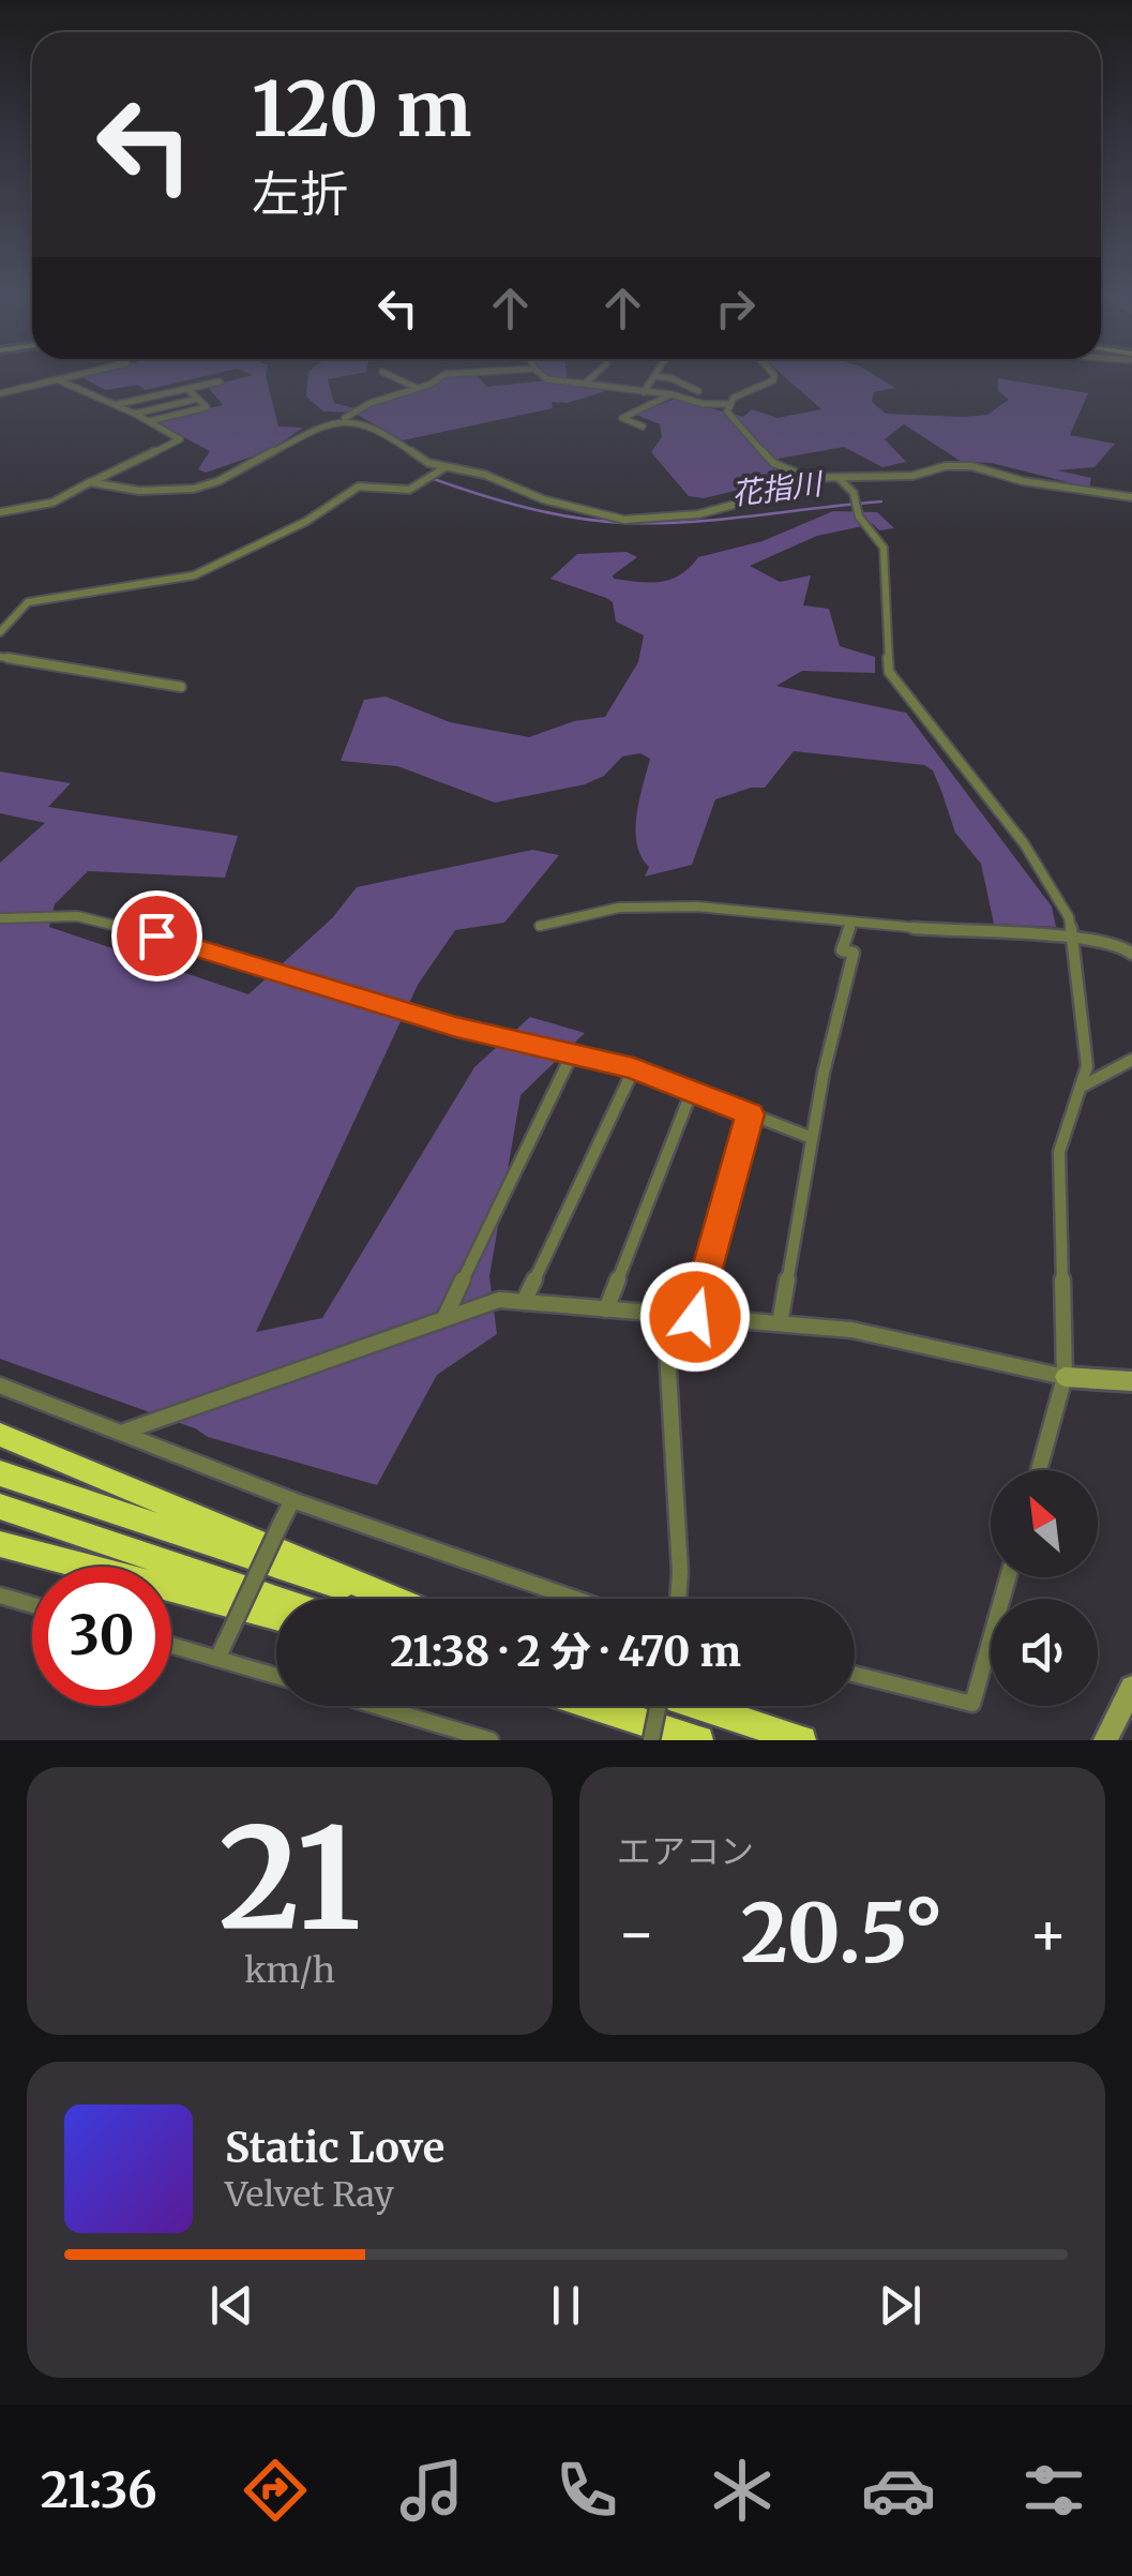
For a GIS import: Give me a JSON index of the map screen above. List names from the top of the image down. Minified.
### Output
{"water":["花指川"],"north":"top left","page":{"turn":["120 m","左折"],"limit":"30","trip":"21:38 · 2 分 · 470 m","tile":[["21","km/h"],"エアコン"],"heat":["−","20.5°","+"],"song":["Static Love","Velvet Ray"],"tabs":"21:36"}}
